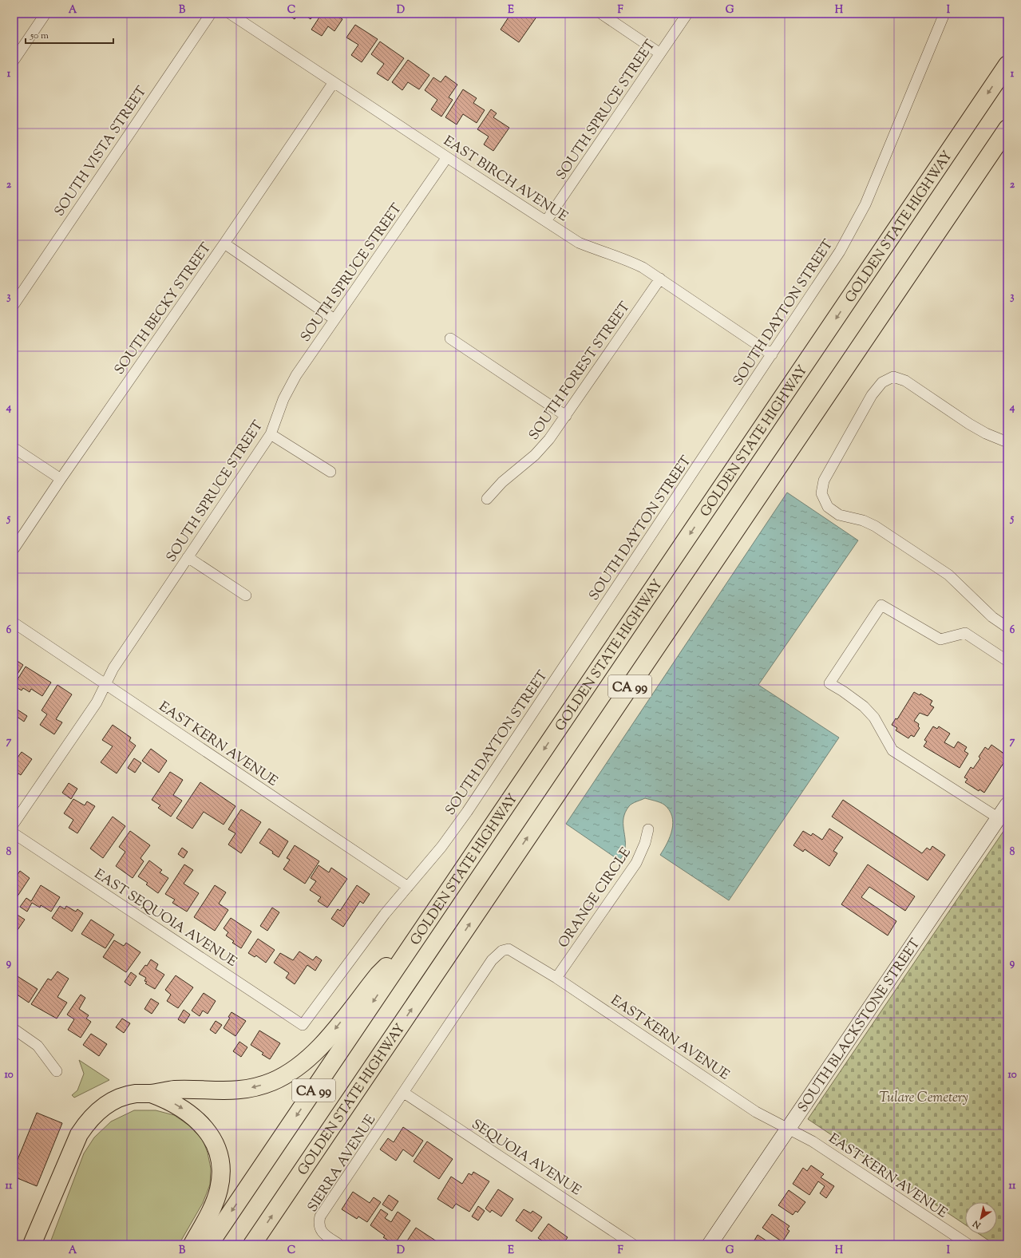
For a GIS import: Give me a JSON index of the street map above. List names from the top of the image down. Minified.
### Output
{"streets":{"highway":["GOLDEN STATE HIGHWAY","CA 99"],"main road":["SOUTH BLACKSTONE STREET"],"street":["SOUTH SPRUCE STREET","SOUTH VISTA STREET","EAST BIRCH AVENUE","SOUTH BECKY STREET","SOUTH DAYTON STREET","SOUTH FOREST STREET","EAST KERN AVENUE","ORANGE CIRCLE","EAST SEQUOIA AVENUE","SEQUOIA AVENUE","SIERRA AVENUE"]},"crossings":[["SOUTH SPRUCE STREET","EAST BIRCH AVENUE"],["SOUTH SPRUCE STREET","EAST KERN AVENUE"],["EAST BIRCH AVENUE","SOUTH BECKY STREET"],["EAST BIRCH AVENUE","SOUTH DAYTON STREET"],["EAST BIRCH AVENUE","SOUTH FOREST STREET"],["SOUTH DAYTON STREET","EAST KERN AVENUE"],["SOUTH DAYTON STREET","EAST SEQUOIA AVENUE"],["EAST KERN AVENUE","ORANGE CIRCLE"],["EAST KERN AVENUE","SOUTH BLACKSTONE STREET"],["EAST KERN AVENUE","SEQUOIA AVENUE"],["EAST KERN AVENUE","SIERRA AVENUE"],["SEQUOIA AVENUE","SIERRA AVENUE"]],"parks":["Tulare Cemetery"],"scale_bar":"50 m","north":"bottom left","grid":{"columns":["A","B","C","D","E","F","G","H","I"],"rows":["1","2","3","4","5","6","7","8","9","10","11"]}}
